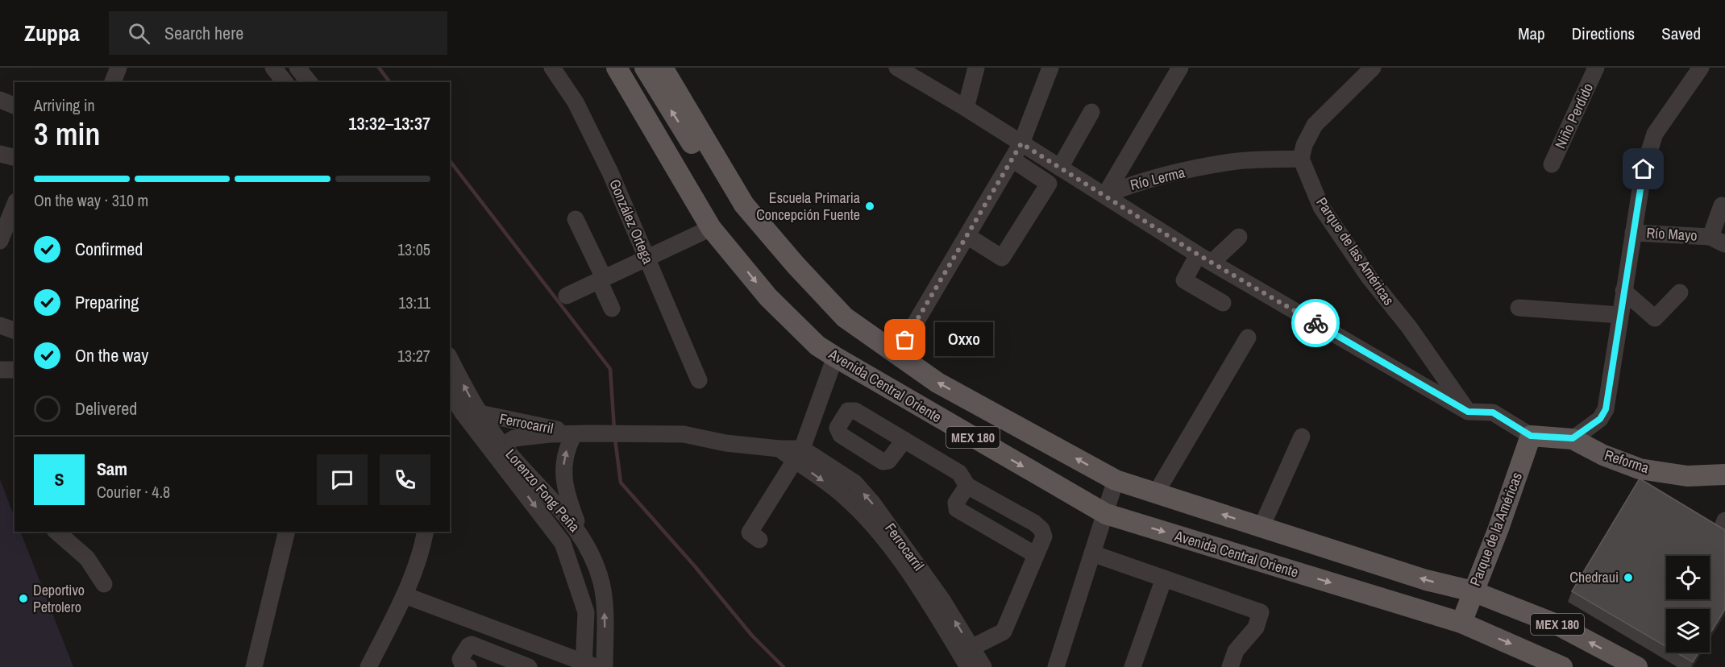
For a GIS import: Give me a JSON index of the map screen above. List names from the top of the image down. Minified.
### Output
{"streets":{"main road":["Avenida Central Oriente","MEX 180","Reforma","Parque de la Américas"],"street":["Niño Perdido","Río Lerma","González Ortega","Río Mayo","Parque de las Américas","Ferrocarril","Lorenzo Fong Peña"]},"crossings":[["Río Lerma","Parque de las Américas"],["Avenida Central Oriente","MEX 180"],["Avenida Central Oriente","Parque de la Américas"],["Ferrocarril","Lorenzo Fong Peña"],["MEX 180","Parque de la Américas"],["Reforma","Parque de la Américas"]],"places":["Escuela Primaria Concepción Fuente","Oxxo","Chedraui","Deportivo Petrolero"],"page":{"header":"Zuppa","search":"Search here","nav":["Map","Directions","Saved"],"heading":["3 min","Arriving in","13:32–13:37"],"panel":["Sam","Courier · 4.8"],"bar":"On the way · 310 m","list":[["Confirmed","13:05"],["Preparing","13:11"],["On the way","13:27"],"Delivered"],"bubble":"Oxxo","round":"S"}}
